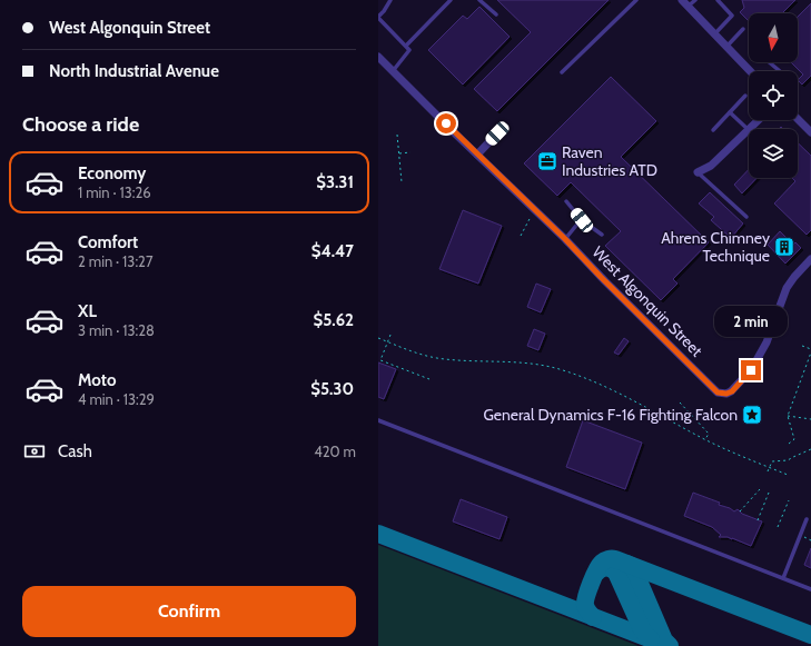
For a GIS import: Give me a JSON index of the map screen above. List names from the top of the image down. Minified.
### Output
{"streets":{"street":["West Algonquin Street"]},"places":{"office":["Raven Industries ATD"],"building":["Ahrens Chimney Technique"],"place":["General Dynamics F-16 Fighting Falcon"]},"north":"bottom","page":{"banner":["West Algonquin Street","North Industrial Avenue"],"heading":"Choose a ride","list":[{"name":"Economy","note":"1 min · 13:26","value":"$3.31"},{"name":"Comfort","note":"2 min · 13:27","value":"$4.47"},{"name":"XL","note":"3 min · 13:28","value":"$5.62"},{"name":"Moto","note":"4 min · 13:29","value":"$5.30"}],"bubble":"2 min","pay":["Cash","420 m"],"buttons":"Confirm"}}
